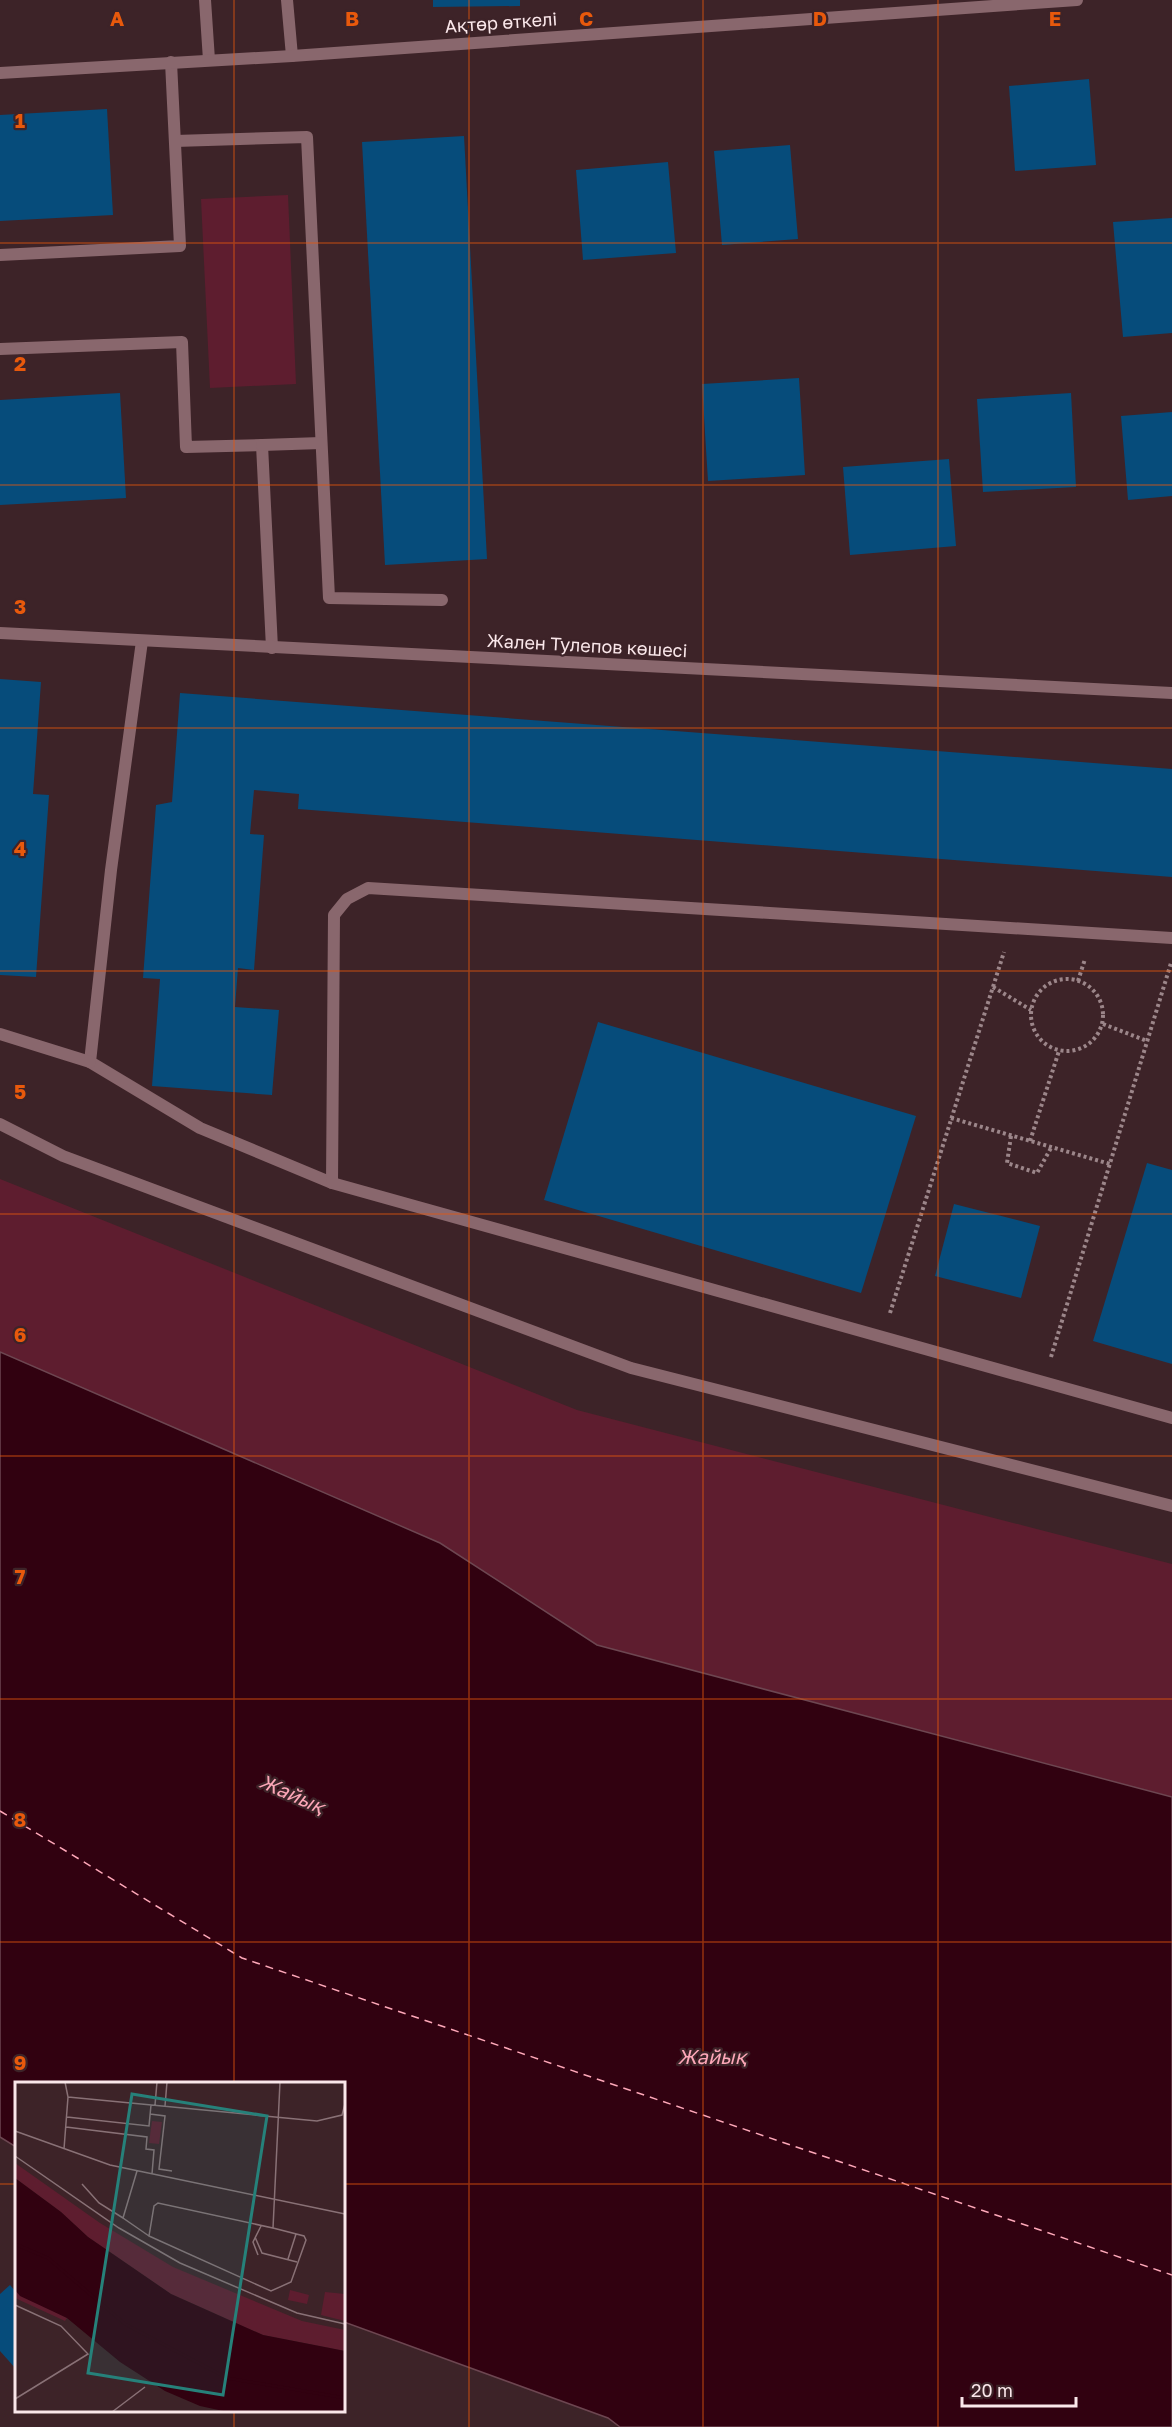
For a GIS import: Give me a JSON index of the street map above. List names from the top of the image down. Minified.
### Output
{"streets":{"street":["Ақтөр өткелі","Жален Тулепов көшесі"]},"water":["Жайық"],"scale_bar":"20 m","grid":{"columns":["A","B","C","D","E"],"rows":["1","2","3","4","5","6","7","8","9"]}}
